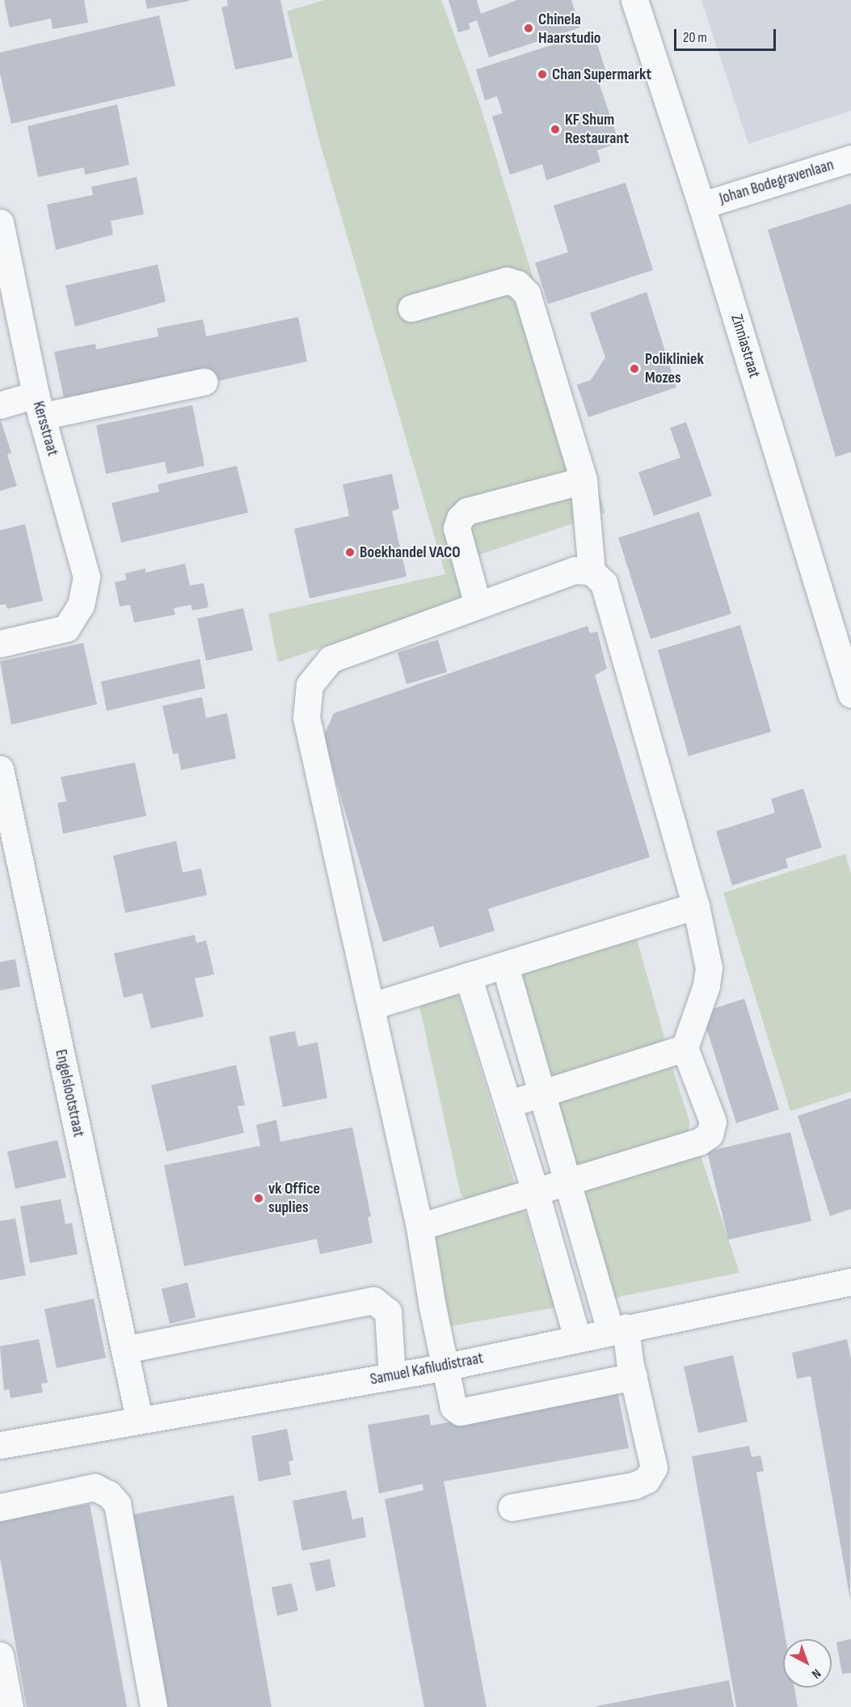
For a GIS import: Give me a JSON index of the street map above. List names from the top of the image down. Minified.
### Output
{"streets":{"street":["Johan Bodegravenlaan","Zinniastraat","Kersstraat","Engelslootstraat","Samuel Kafiludistraat"]},"crossings":[["Johan Bodegravenlaan","Zinniastraat"],["Engelslootstraat","Samuel Kafiludistraat"]],"places":["Chinela Haarstudio","Chan Supermarkt","KF Shum Restaurant","Polikliniek Mozes","Boekhandel VACO","vk Office suplies"],"scale_bar":"20 m","north":"bottom right"}
